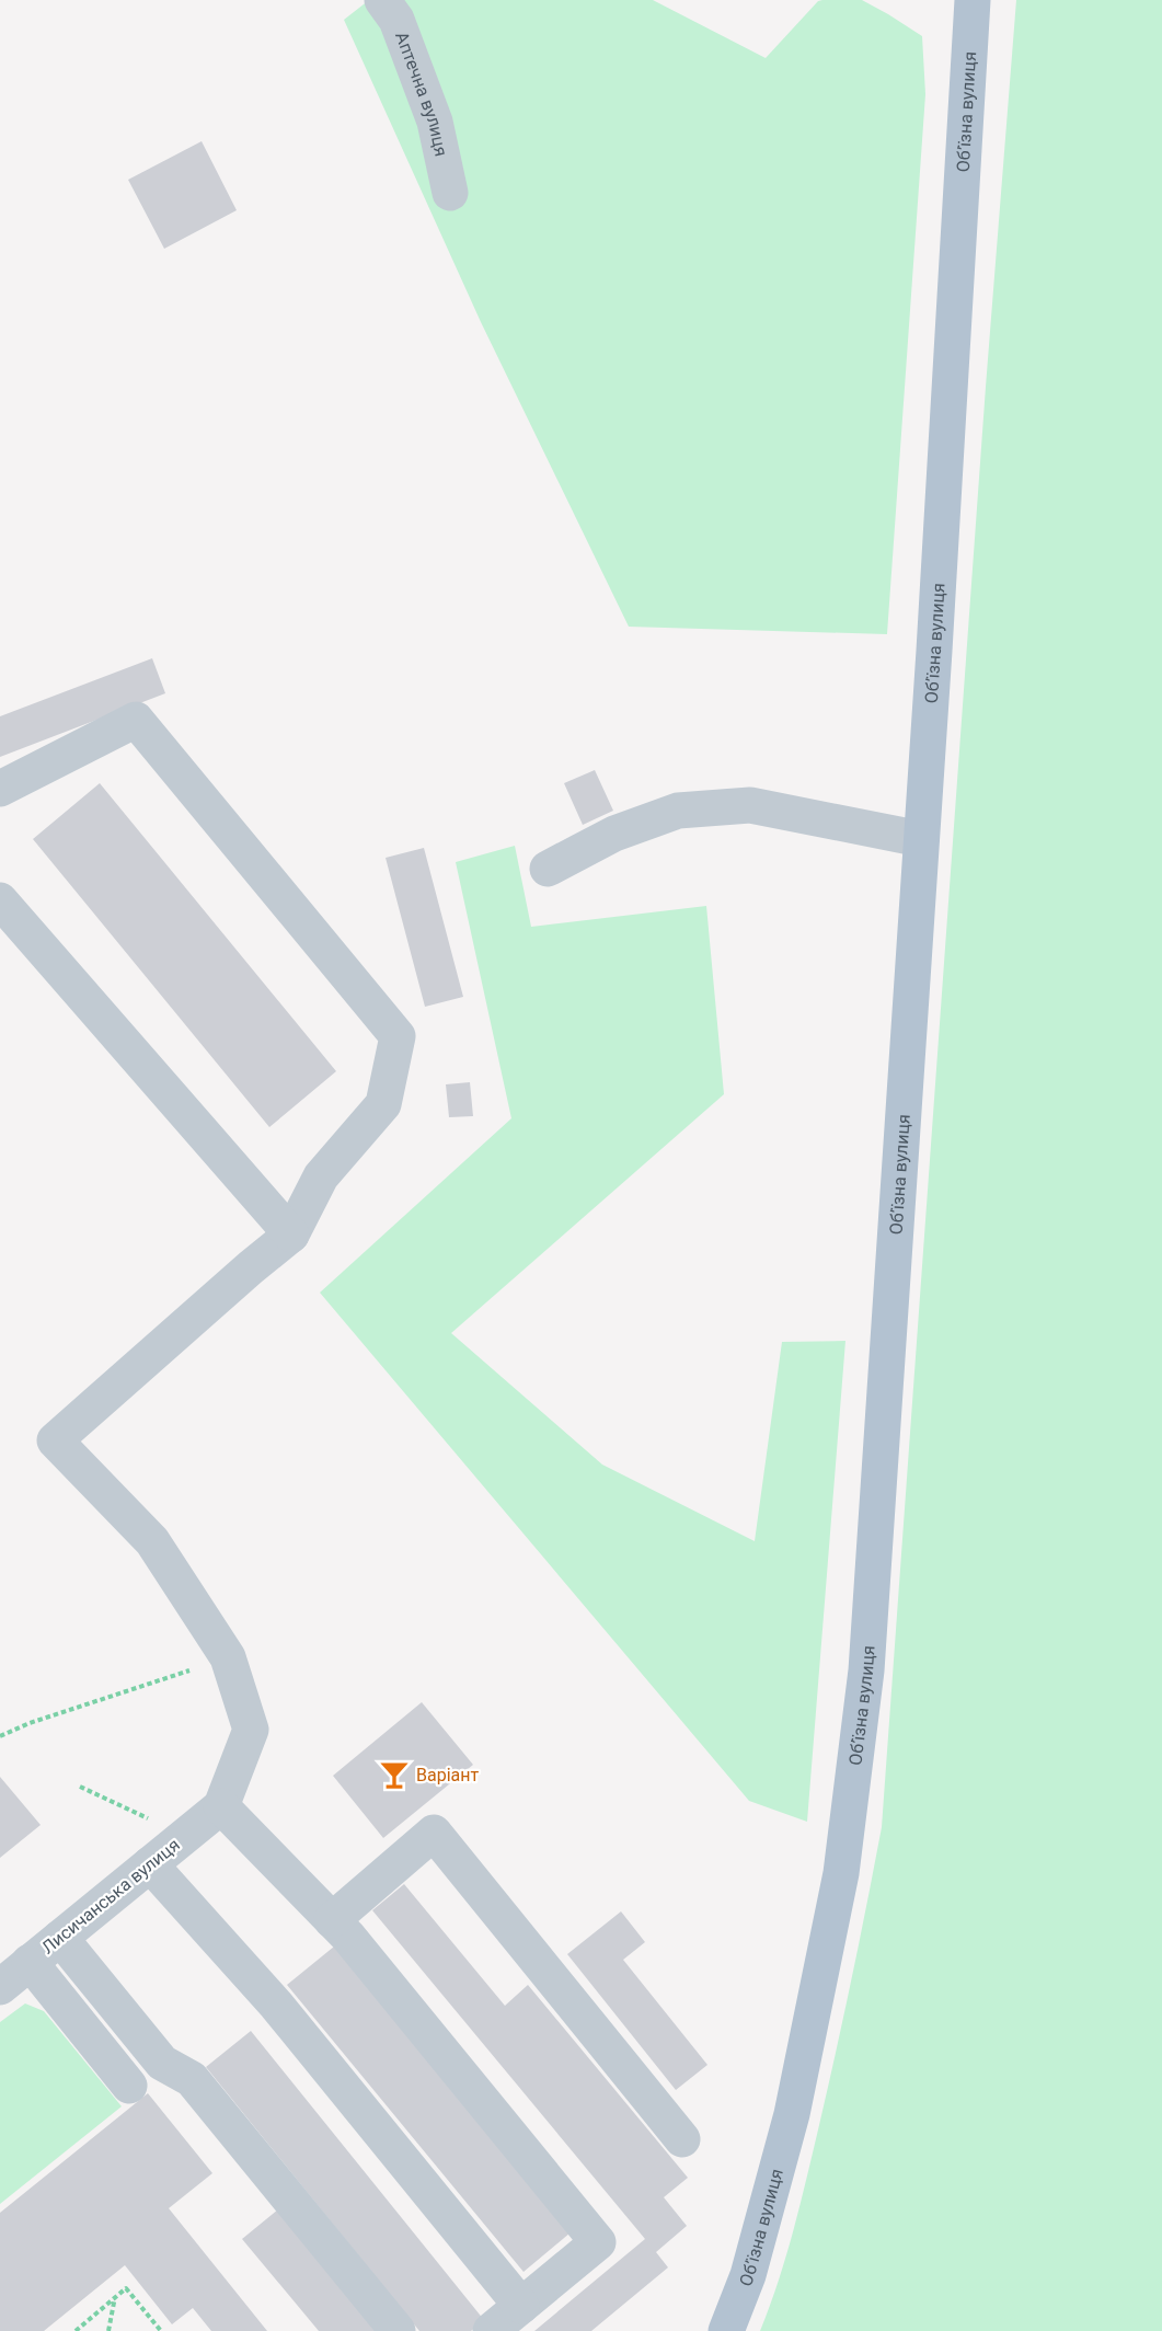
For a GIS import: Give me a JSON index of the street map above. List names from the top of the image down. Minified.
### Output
{"streets":{"main road":["Об’їзна вулиця"],"street":["Аптечна вулиця","Лисичанська вулиця"]},"places":{"bar":["Варіант"]}}
